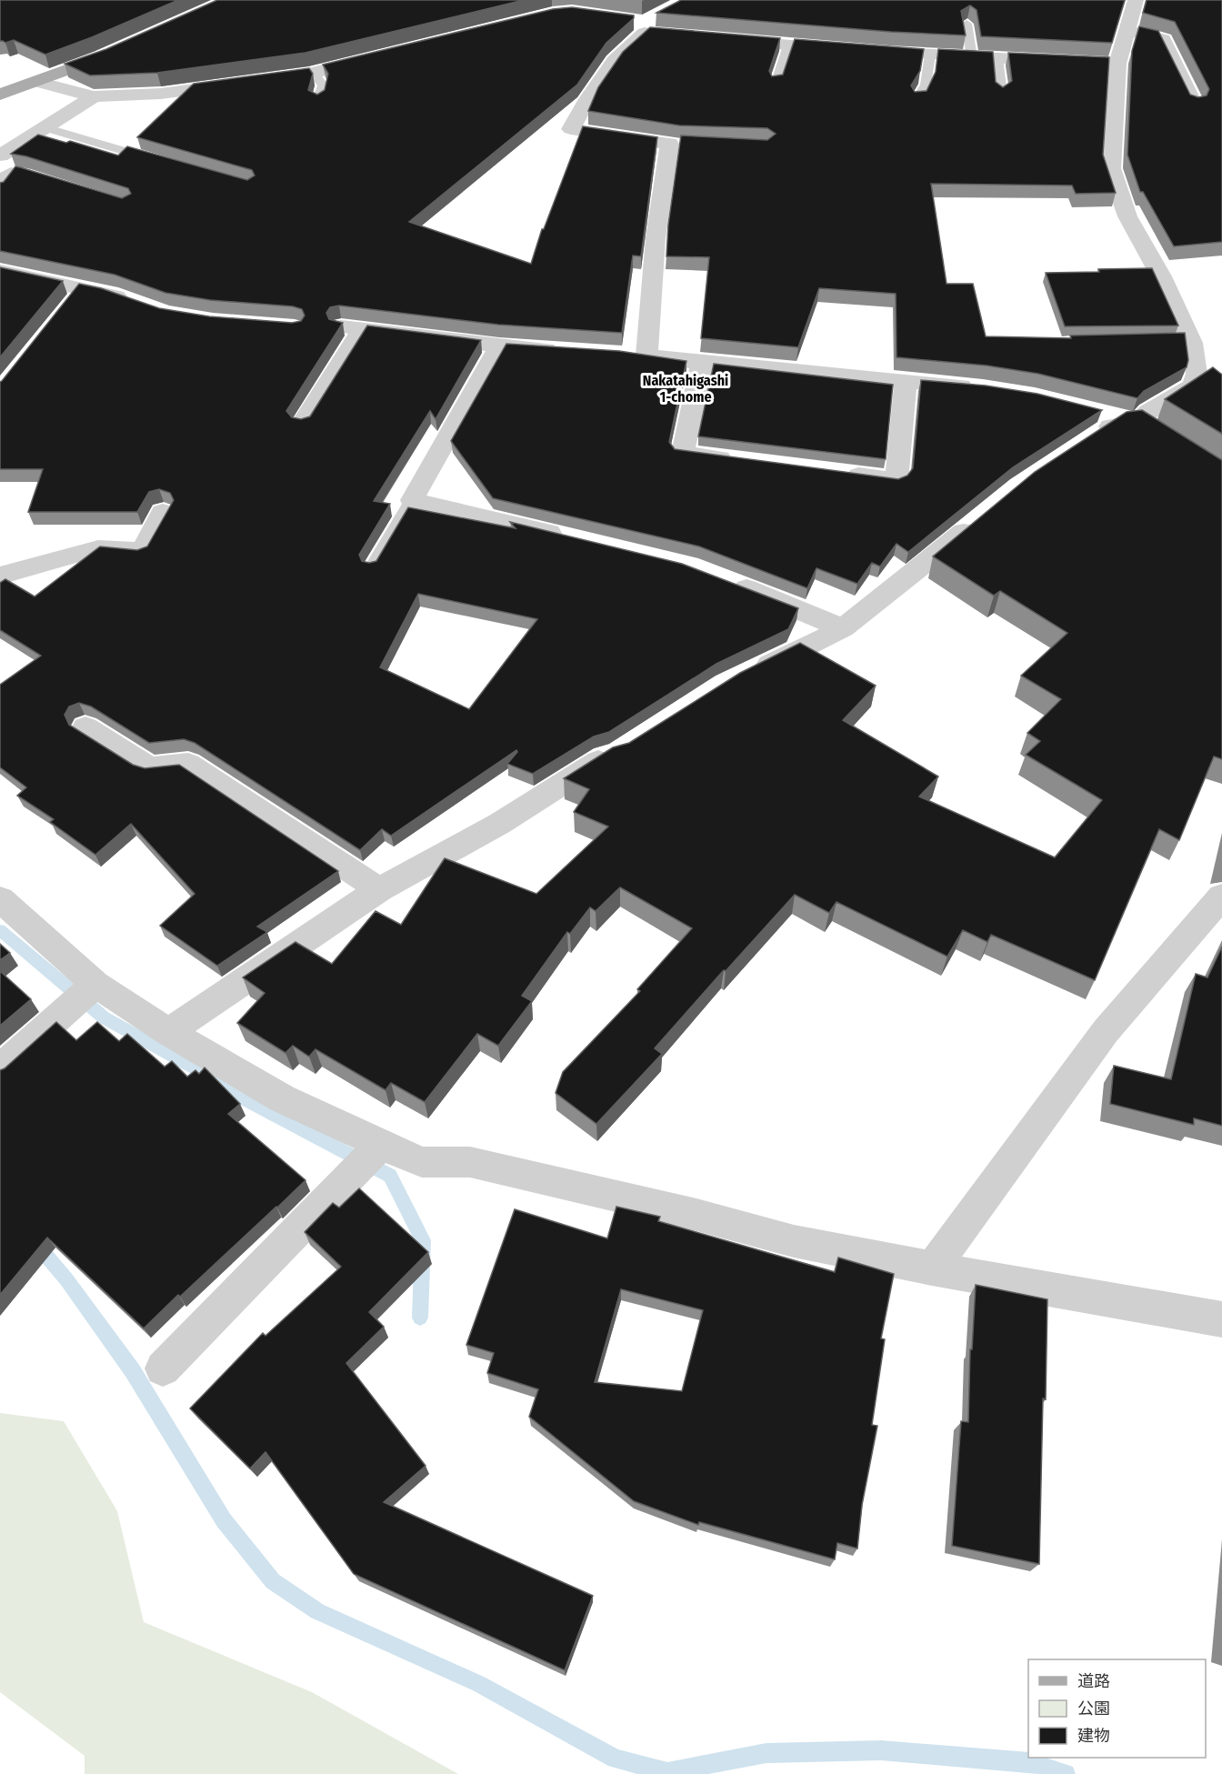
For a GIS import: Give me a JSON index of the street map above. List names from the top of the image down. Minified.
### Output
{"districts":["Nakatahigashi 1-chome"],"legend":["道路","公園","建物"]}
